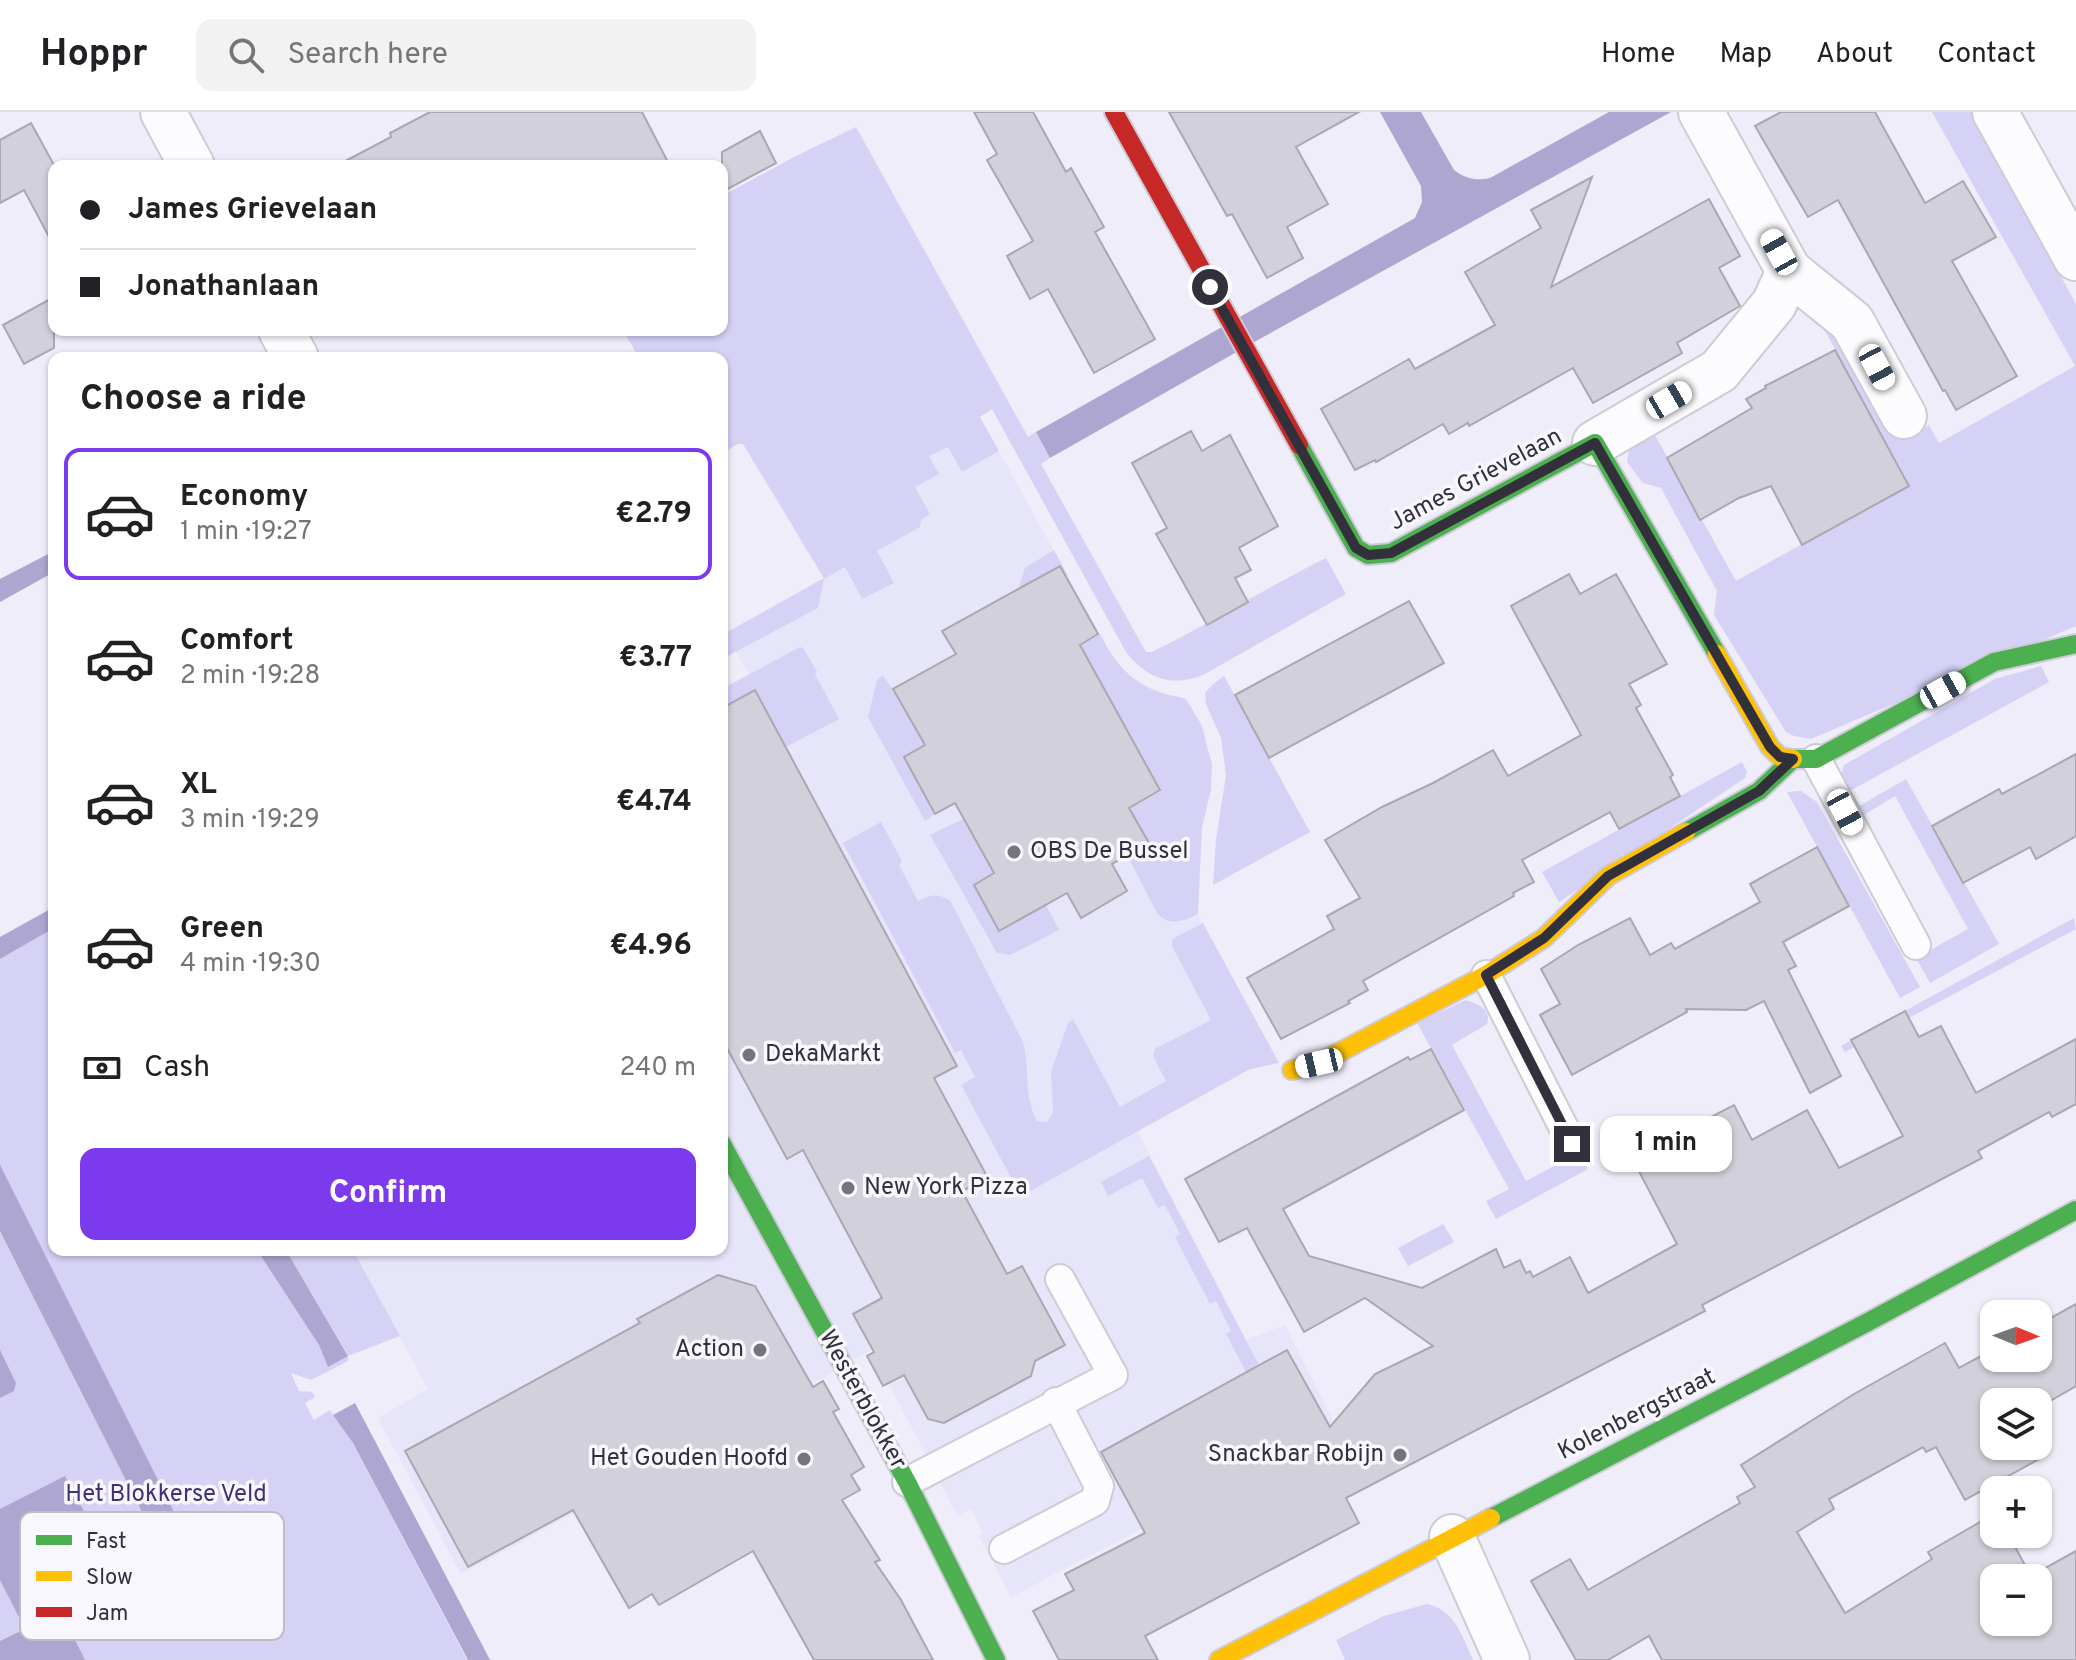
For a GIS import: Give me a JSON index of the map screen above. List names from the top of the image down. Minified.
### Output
{"streets":{"street":["James Grievelaan","Westerblokker","Kolenbergstraat"]},"parks":["Het Blokkerse Veld"],"places":["OBS De Bussel","DekaMarkt","New York Pizza","Action","Snackbar Robijn","Het Gouden Hoofd"],"legend":["Fast","Slow","Jam"],"north":"right","page":{"header":"Hoppr","search":"Search here","nav":["Home","Map","About","Contact"],"banner":["James Grievelaan","Jonathanlaan"],"heading":"Choose a ride","list":[{"name":"Economy","note":"1 min · 19:27","value":"€2.79"},{"name":"Comfort","note":"2 min · 19:28","value":"€3.77"},{"name":"XL","note":"3 min · 19:29","value":"€4.74"},{"name":"Green","note":"4 min · 19:30","value":"€4.96"}],"pay":["Cash","240 m"],"bubble":"1 min","buttons":"Confirm","map_buttons":["+","−"]}}
